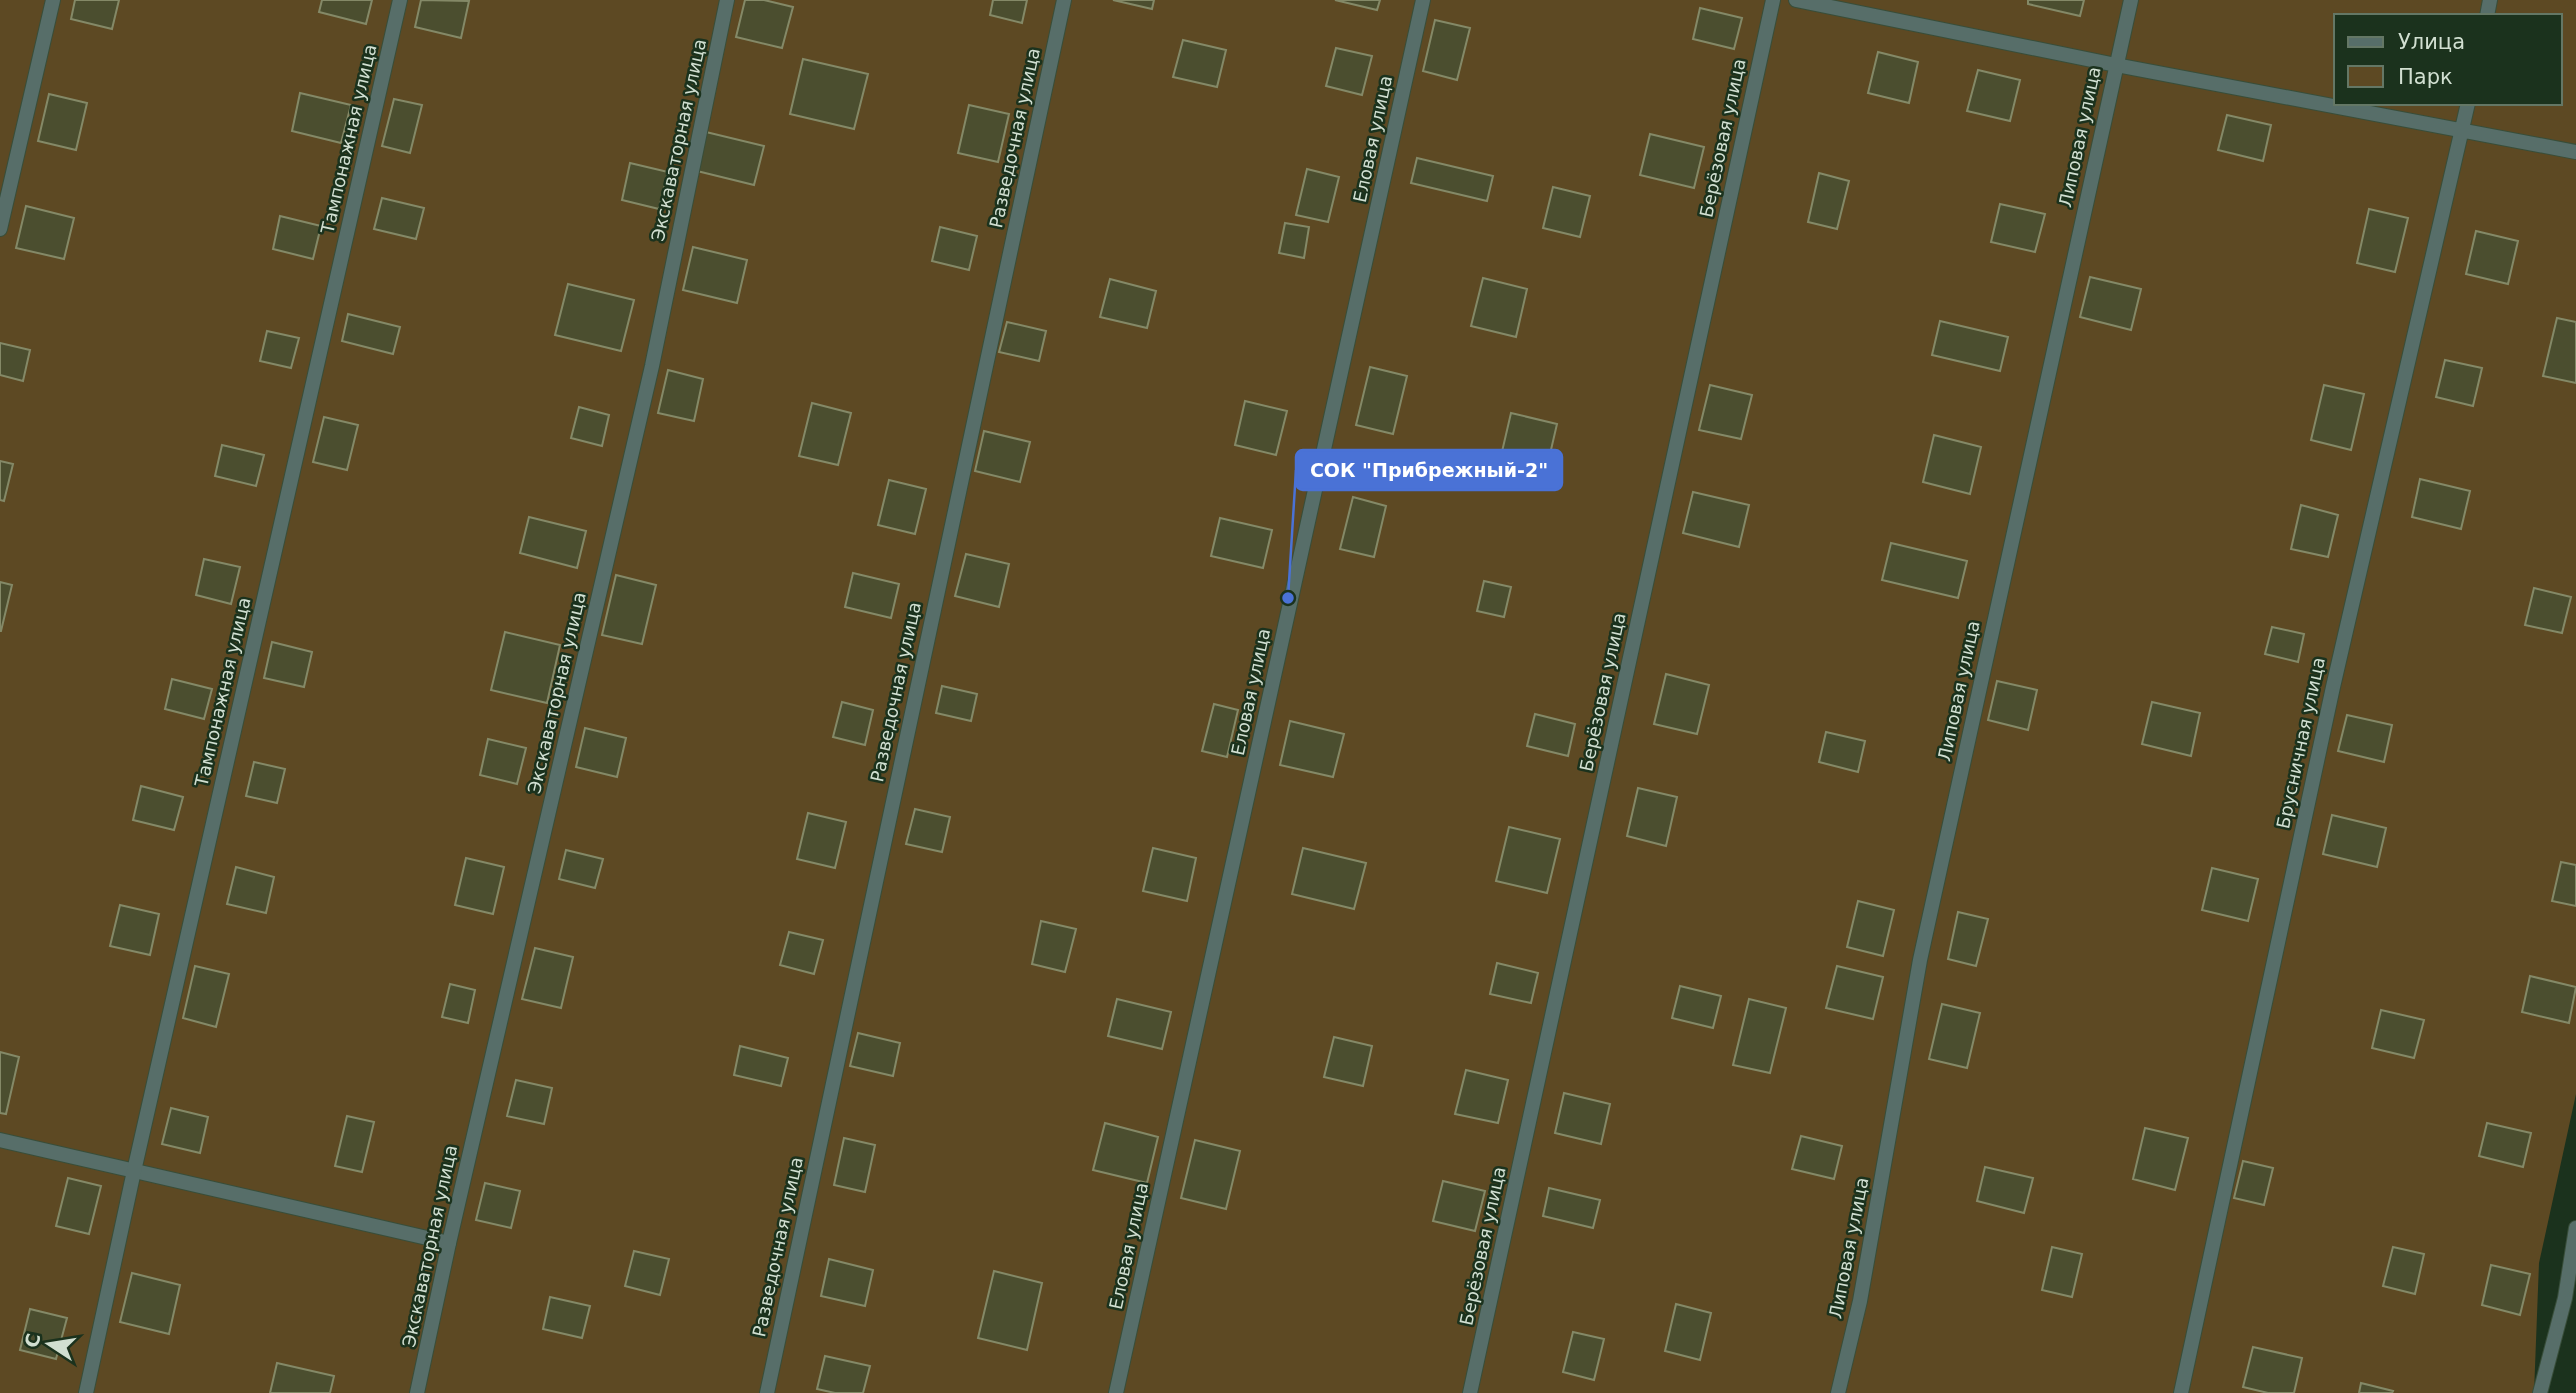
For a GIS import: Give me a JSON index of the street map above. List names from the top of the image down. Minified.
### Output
{"streets":{"street":["Липовая улица","Разведочная улица","Берёзовая улица","Тампонажная улица","Еловая улица","Экскаваторная улица","Брусничная улица"]},"places":["СОК \"Прибрежный-2\""],"legend":["Улица","Парк"],"north":"left"}
